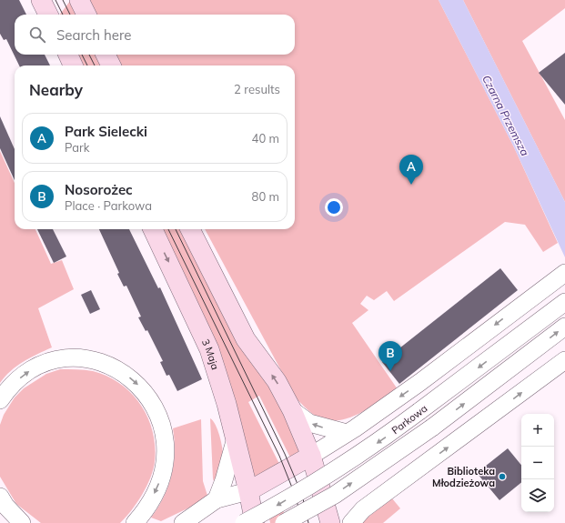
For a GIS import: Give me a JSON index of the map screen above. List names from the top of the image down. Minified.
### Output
{"streets":{"main road":["3 Maja"],"street":["Parkowa"]},"water":["Czarna Przemsza"],"places":["Biblioteka Młodzieżowa"],"page":{"search":"Search here","heading":["Nearby","2 results"],"list":[{"mark":"A","name":"Park Sielecki","note":"Park","value":"40 m"},{"mark":"B","name":"Nosorożec","note":"Place · Parkowa","value":"80 m"}],"pins":["A","B"],"map_buttons":["+","−"]}}
